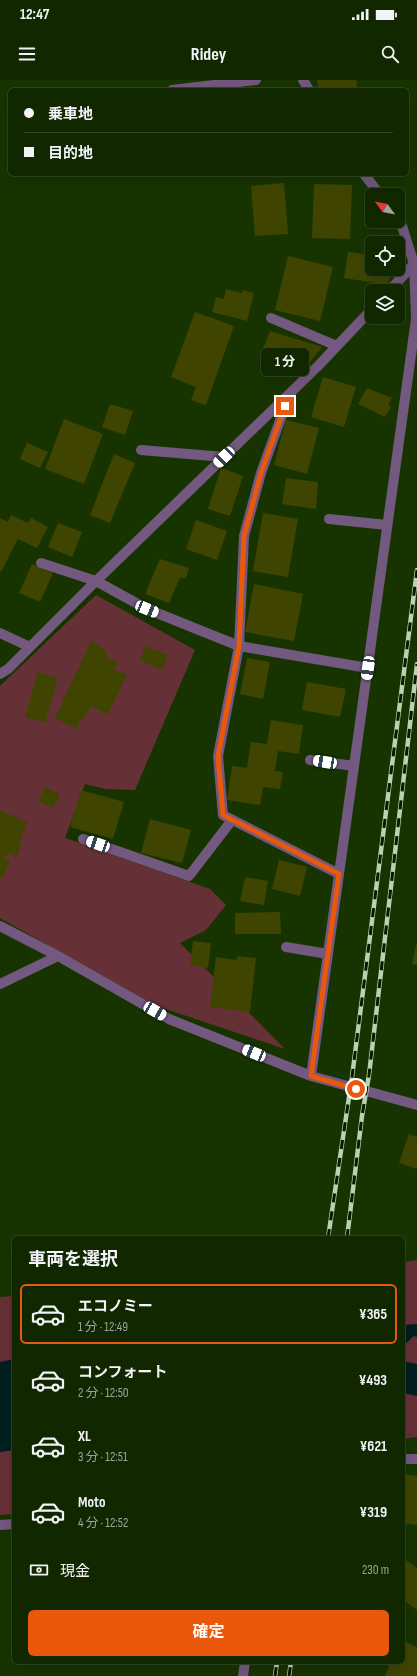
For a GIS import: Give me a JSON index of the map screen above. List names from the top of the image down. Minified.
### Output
{"north":"top left","page":{"status":"12:47","header":"Ridey","banner":["乗車地","目的地"],"bubble":"1 分","heading":"車両を選択","list":[{"name":"エコノミー","note":"1 分 · 12:49","value":"¥365"},{"name":"コンフォート","note":"2 分 · 12:50","value":"¥493"},{"name":"XL","note":"3 分 · 12:51","value":"¥621"},{"name":"Moto","note":"4 分 · 12:52","value":"¥319"}],"pay":["現金","230 m"],"buttons":"確定"}}
